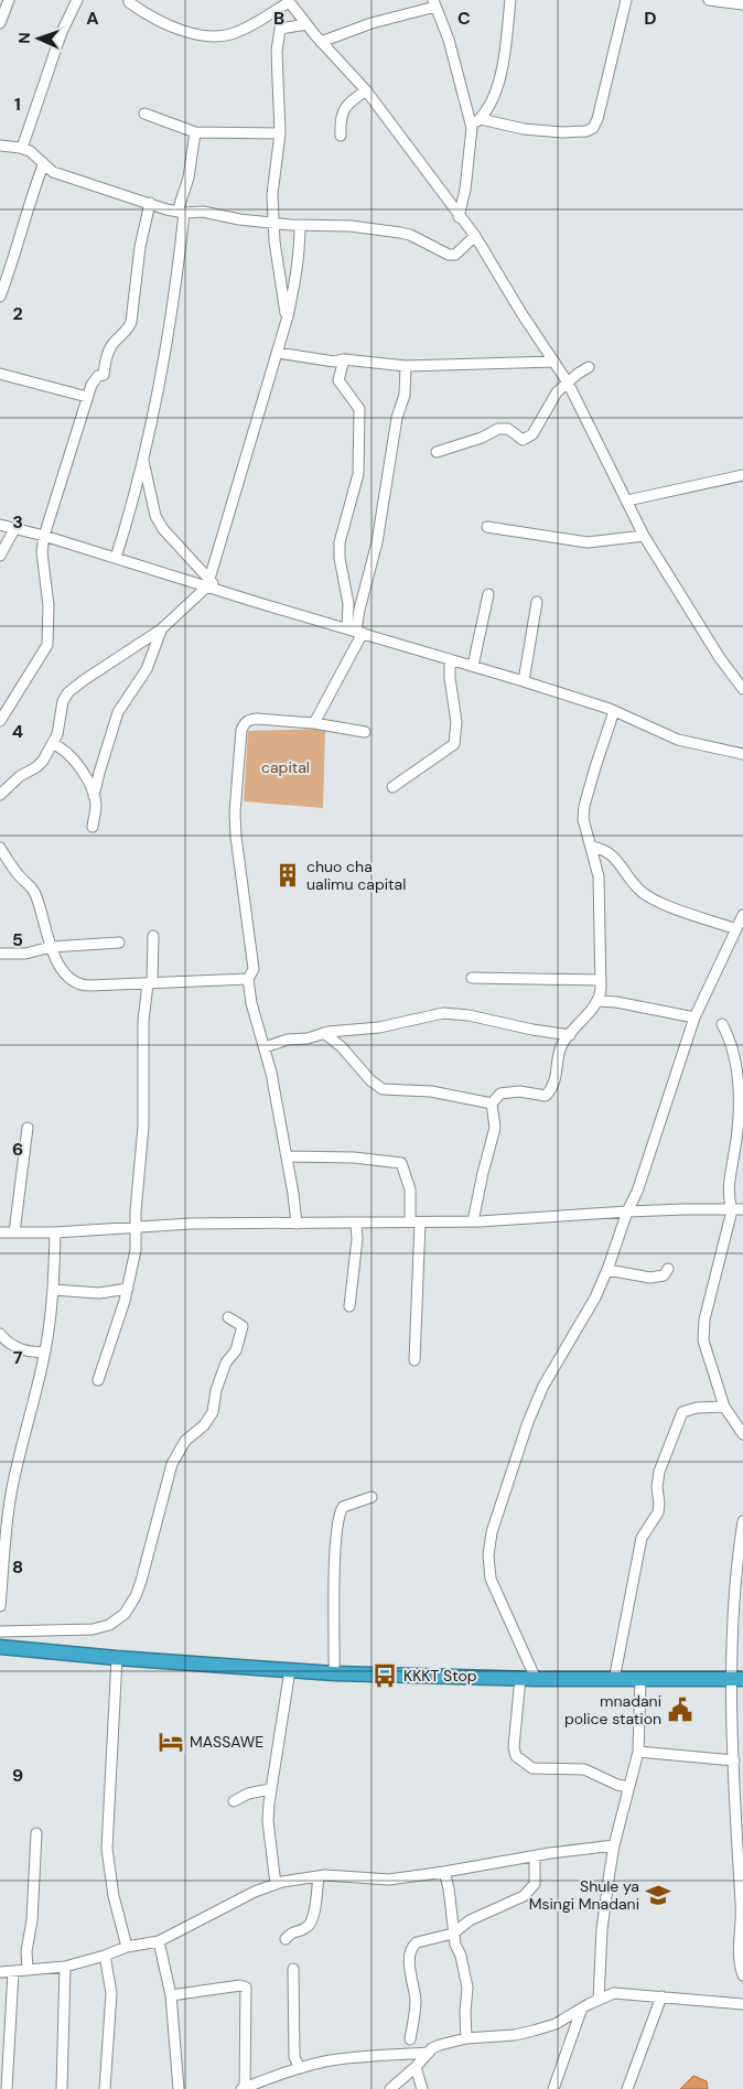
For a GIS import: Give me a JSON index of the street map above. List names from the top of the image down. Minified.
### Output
{"parks":["capital"],"places":{"building":["chuo cha ualimu capital"],"bus stop":["KKKT Stop"],"public building":["mnadani police station"],"hotel":["MASSAWE"],"school or university":["Shule ya Msingi Mnadani"]},"north":"left","grid":{"columns":["A","B","C","D"],"rows":["1","2","3","4","5","6","7","8","9"]}}
